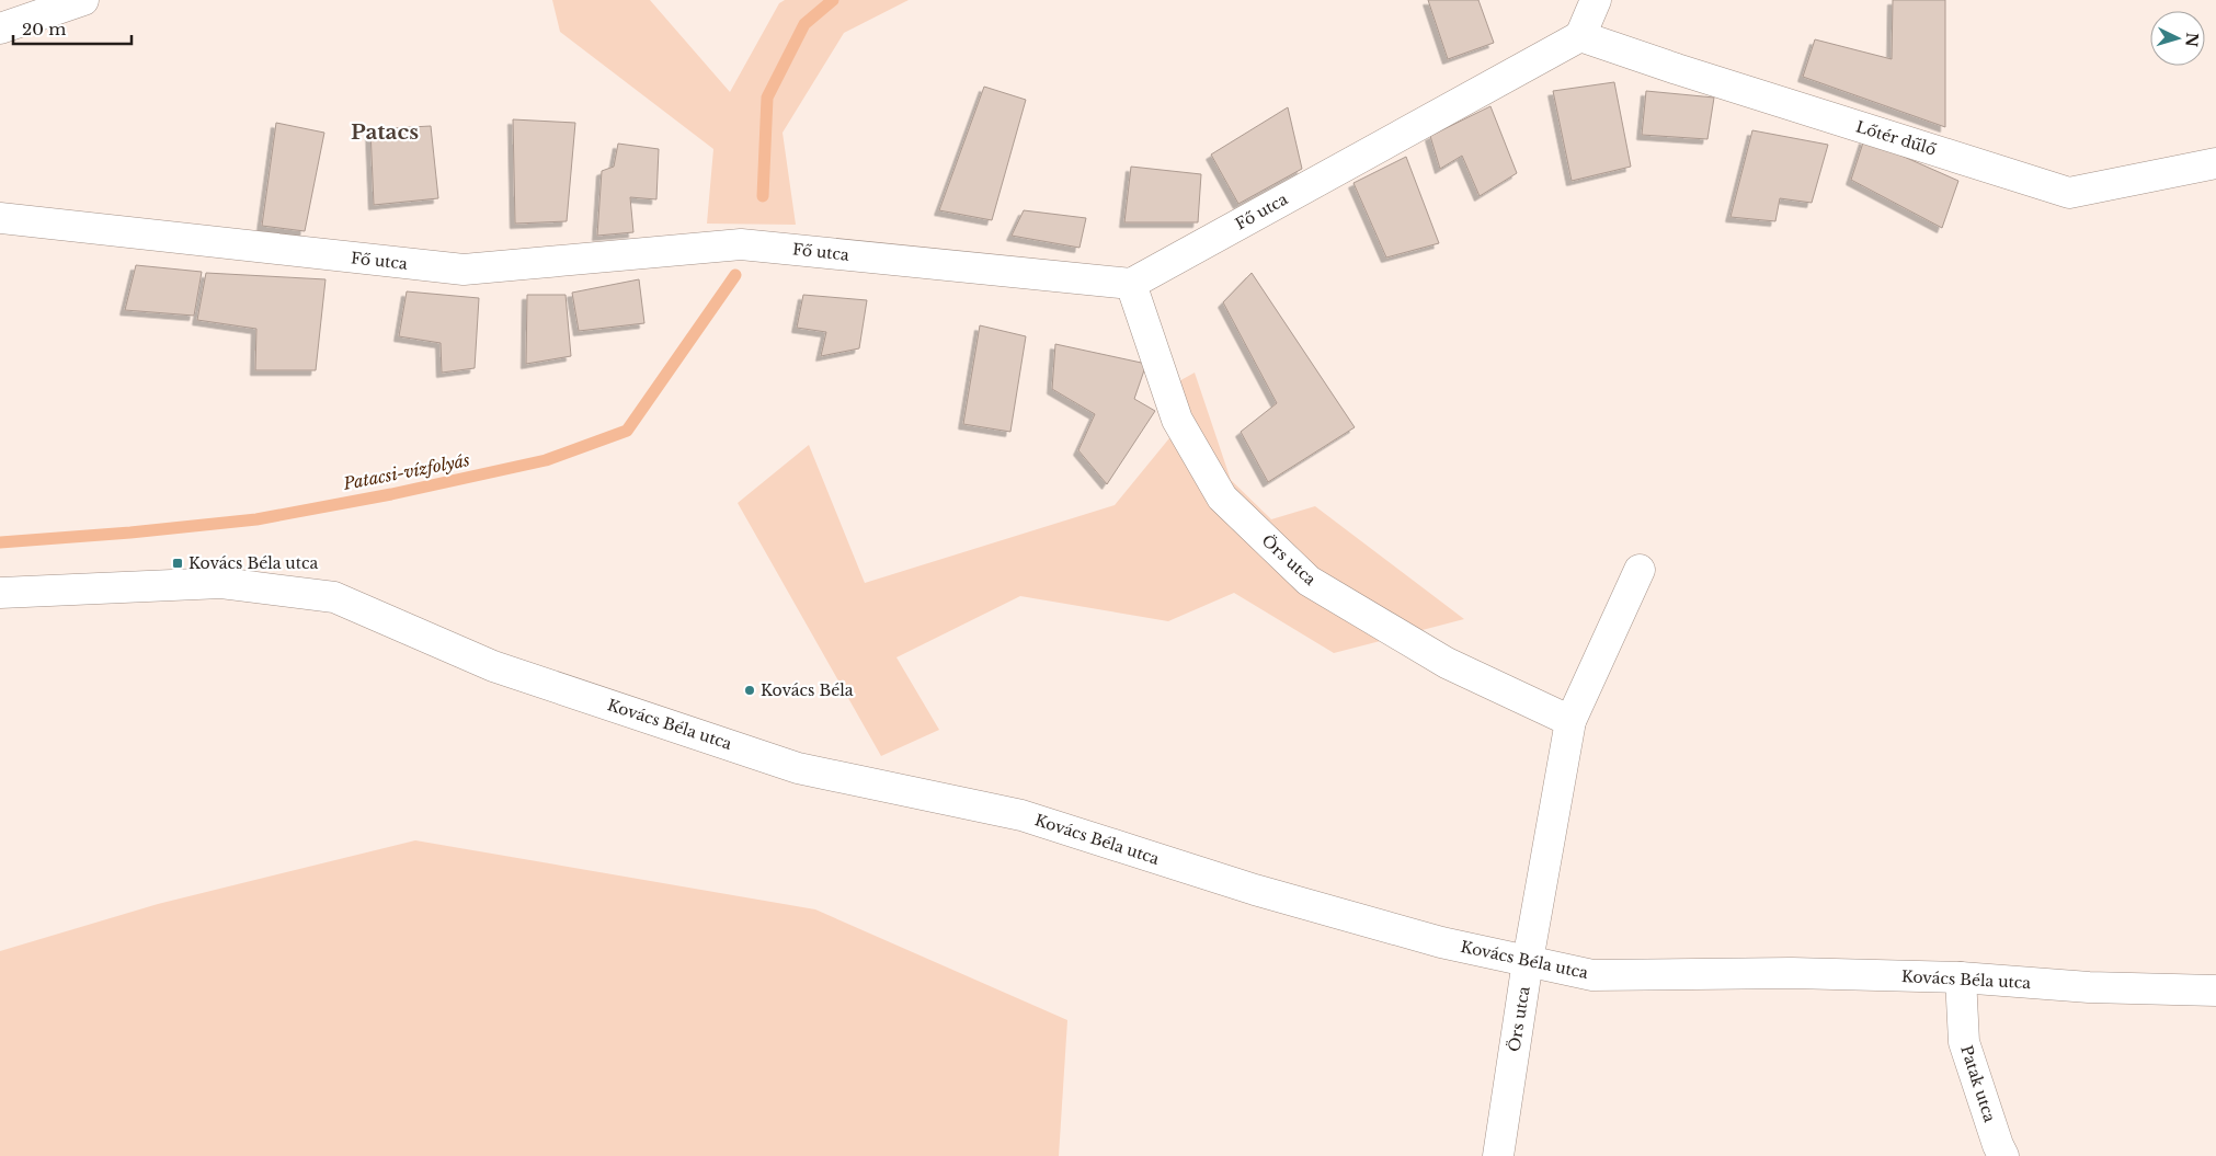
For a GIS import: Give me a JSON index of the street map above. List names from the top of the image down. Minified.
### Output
{"streets":{"street":["Lőtér dűlő","Fő utca","Örs utca","Kovács Béla utca","Patak utca"]},"crossings":[["Lőtér dűlő","Fő utca"],["Fő utca","Örs utca"],["Örs utca","Kovács Béla utca"],["Kovács Béla utca","Patak utca"]],"districts":["Patacs"],"water":["Patacsi-vízfolyás"],"places":{"transit":["Kovács Béla utca"],"other":["Kovács Béla"]},"scale_bar":"20 m","north":"right"}
